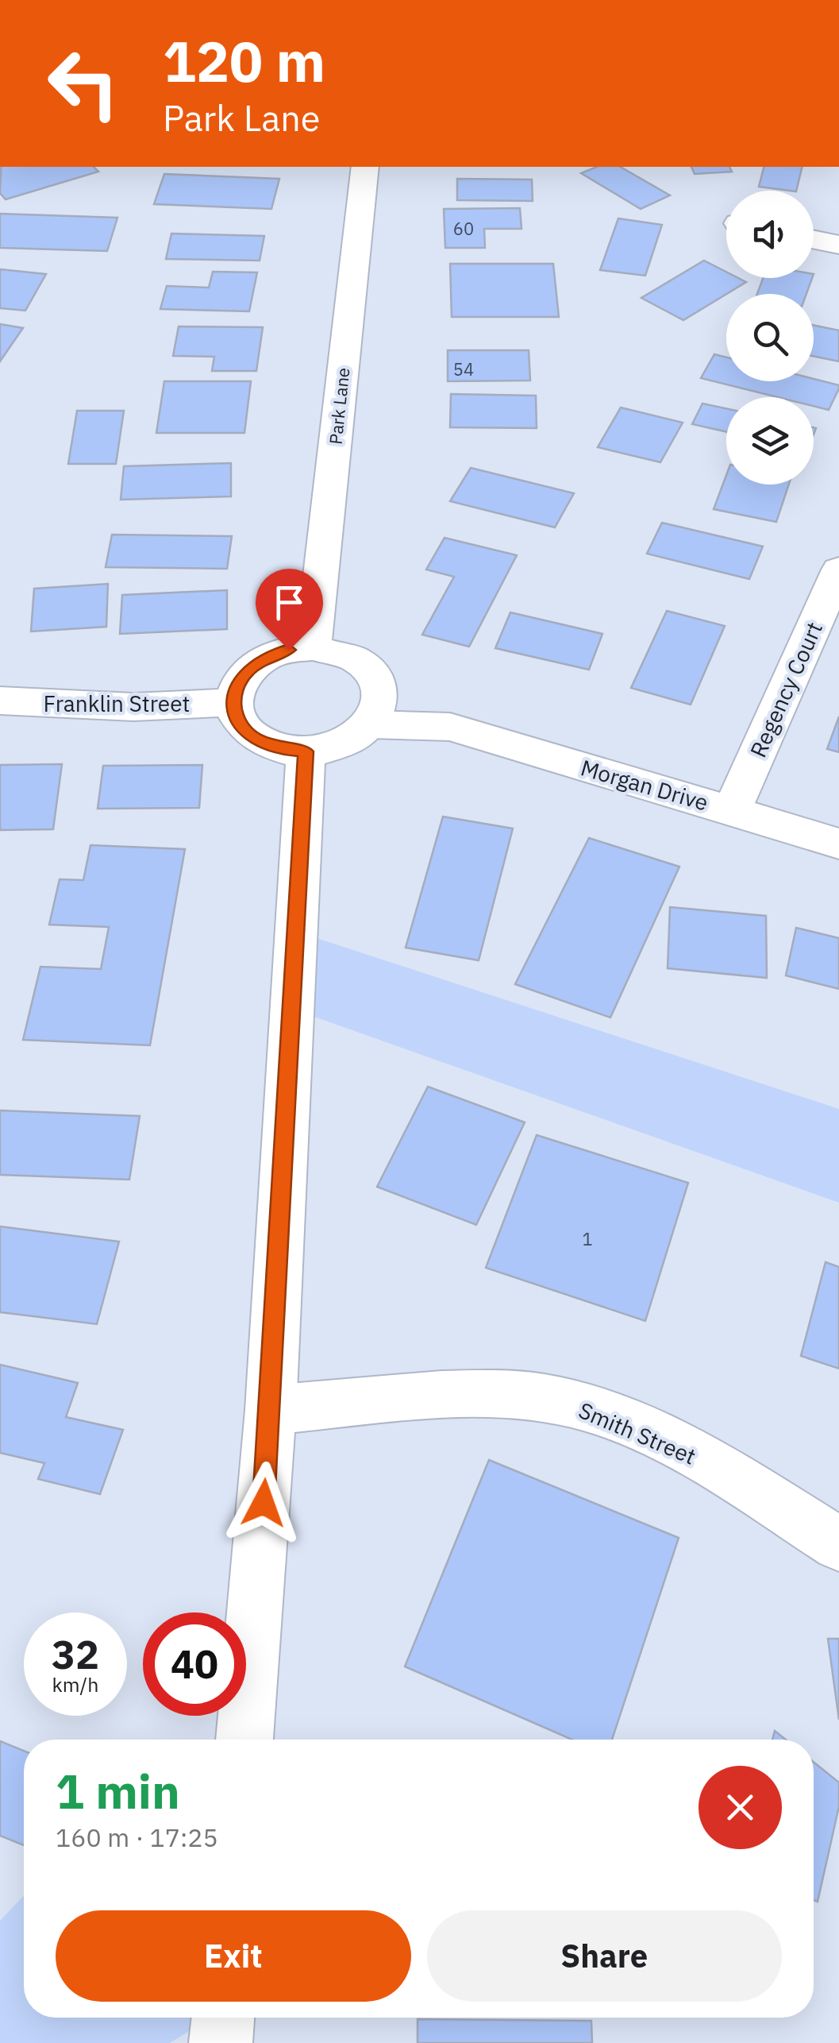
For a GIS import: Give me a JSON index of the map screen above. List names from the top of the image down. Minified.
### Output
{"streets":{"street":["Park Lane","Regency Court","Franklin Street","Morgan Drive","Smith Street"]},"crossings":[["Park Lane","Franklin Street"],["Park Lane","Morgan Drive"],["Regency Court","Morgan Drive"],["Franklin Street","Morgan Drive"]],"house_numbers":["60","54","1"],"page":{"turn":["120 m","Park Lane"],"speed":"32 km/h","limit":"40","heading":["1 min","160 m · 17:25"],"buttons":["Exit","Share"]}}
